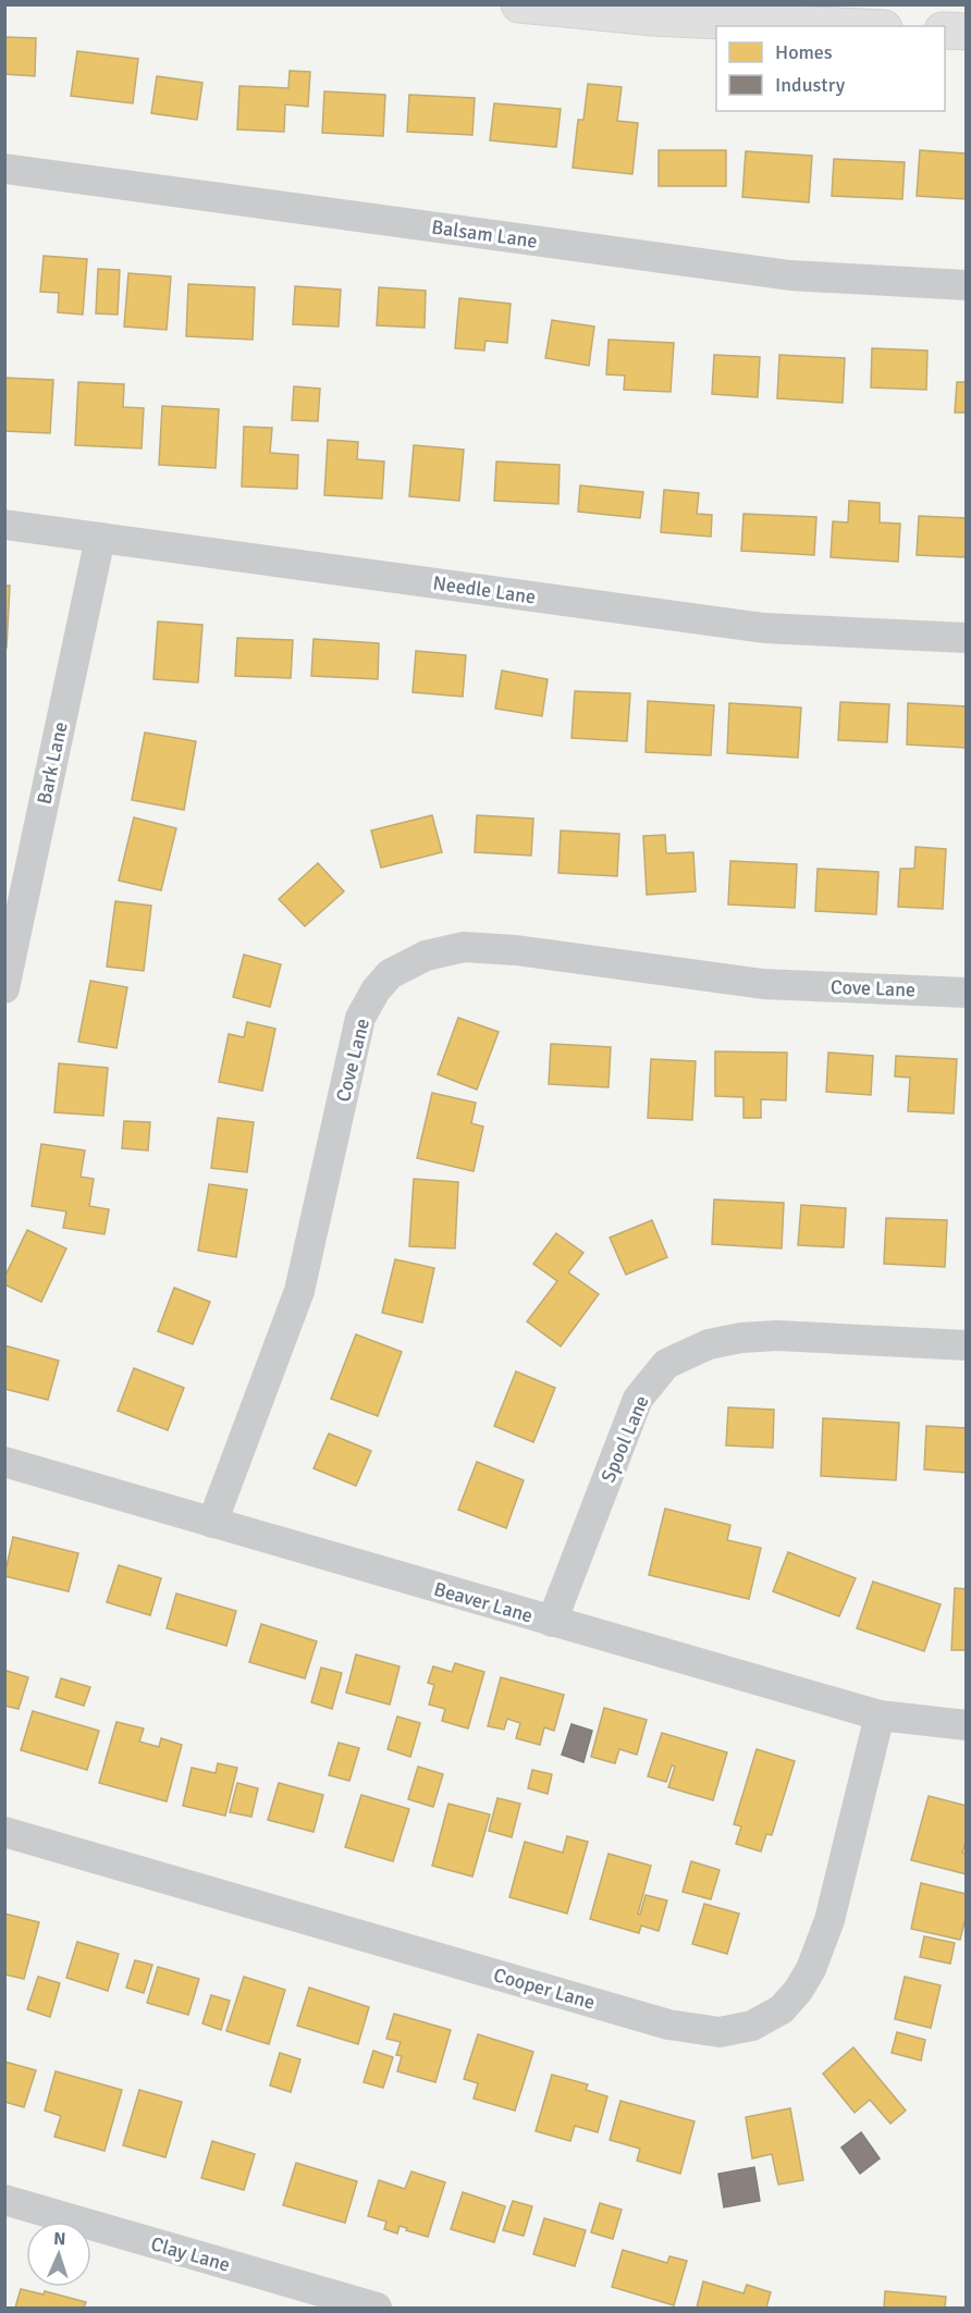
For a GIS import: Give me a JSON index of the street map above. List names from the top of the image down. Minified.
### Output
{"streets":{"street":["Balsam Lane","Needle Lane","Bark Lane","Cove Lane","Spool Lane","Beaver Lane","Cooper Lane","Clay Lane"]},"crossings":[["Needle Lane","Bark Lane"],["Cove Lane","Beaver Lane"],["Spool Lane","Beaver Lane"],["Beaver Lane","Cooper Lane"]],"legend":["Homes","Industry"],"north":"top"}
